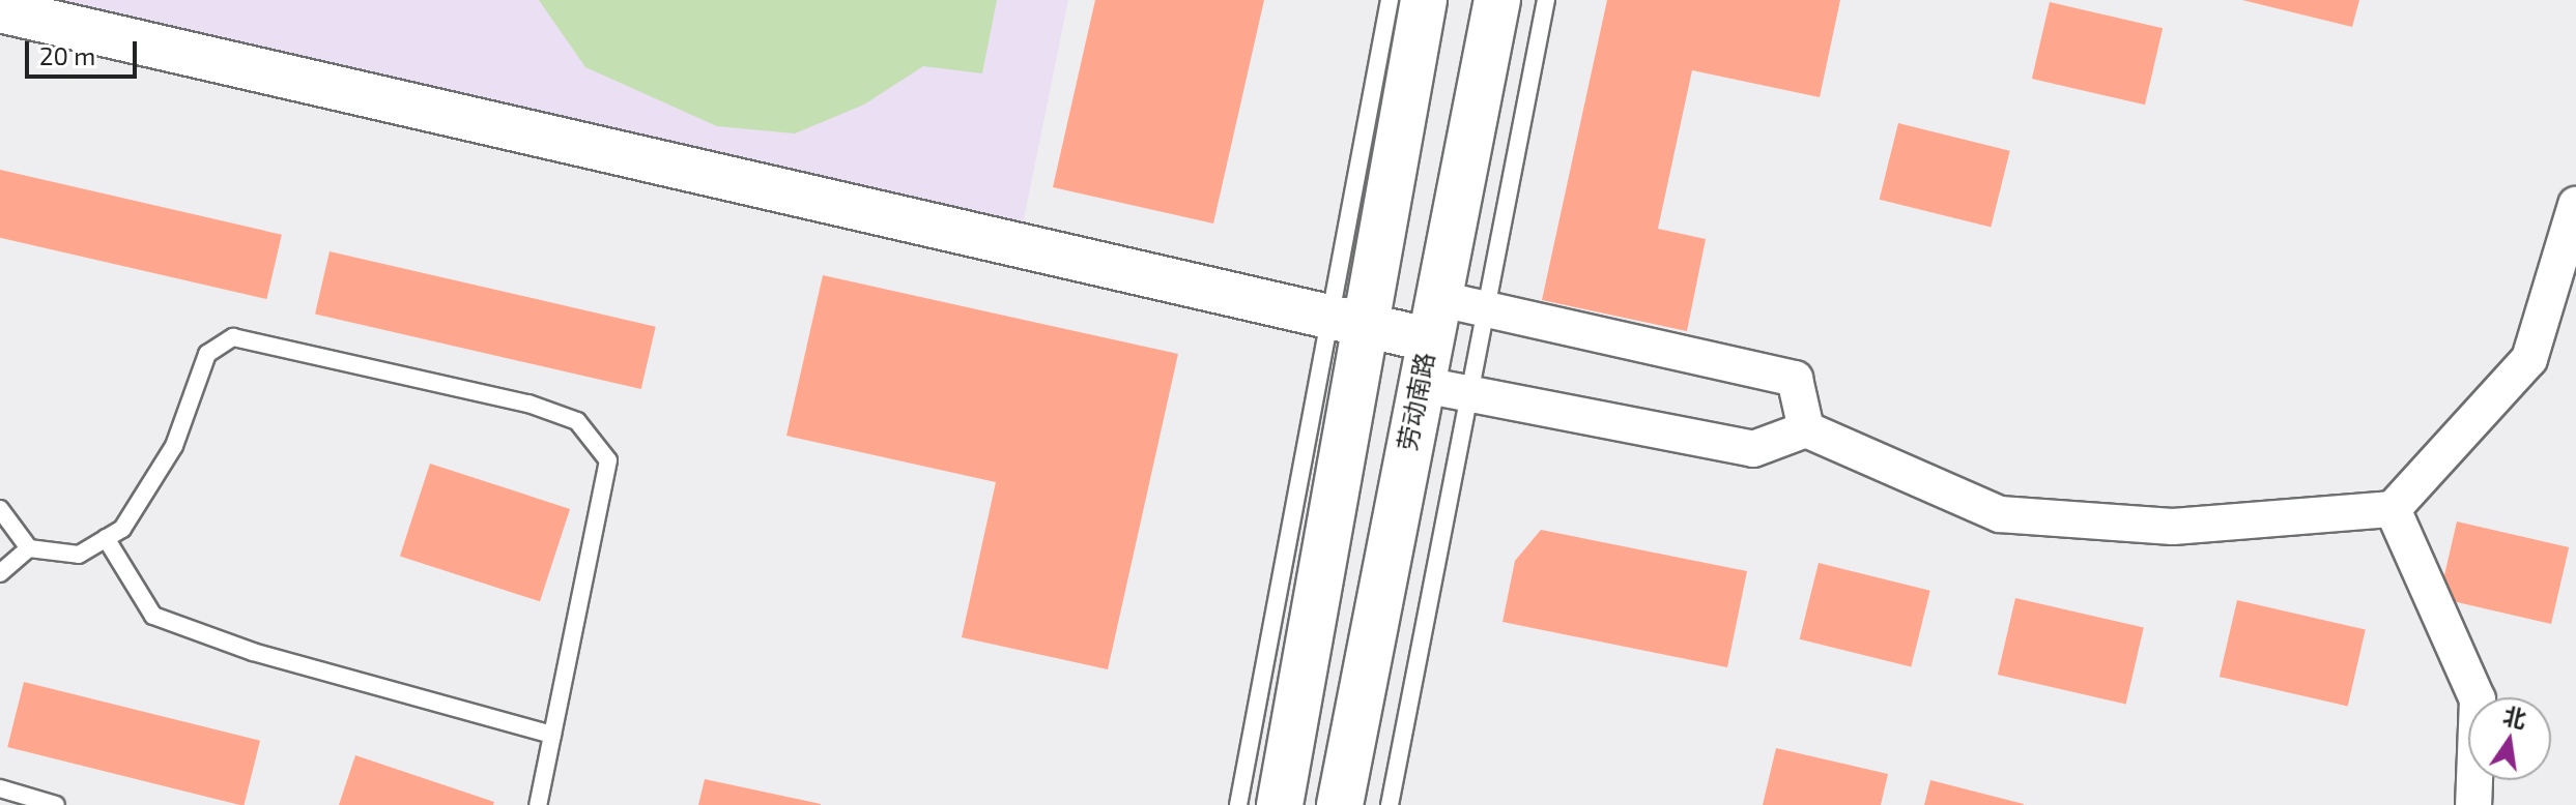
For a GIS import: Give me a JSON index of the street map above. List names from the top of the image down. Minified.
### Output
{"streets":{"main road":["劳动南路"]},"scale_bar":"20 m","north":"top"}
